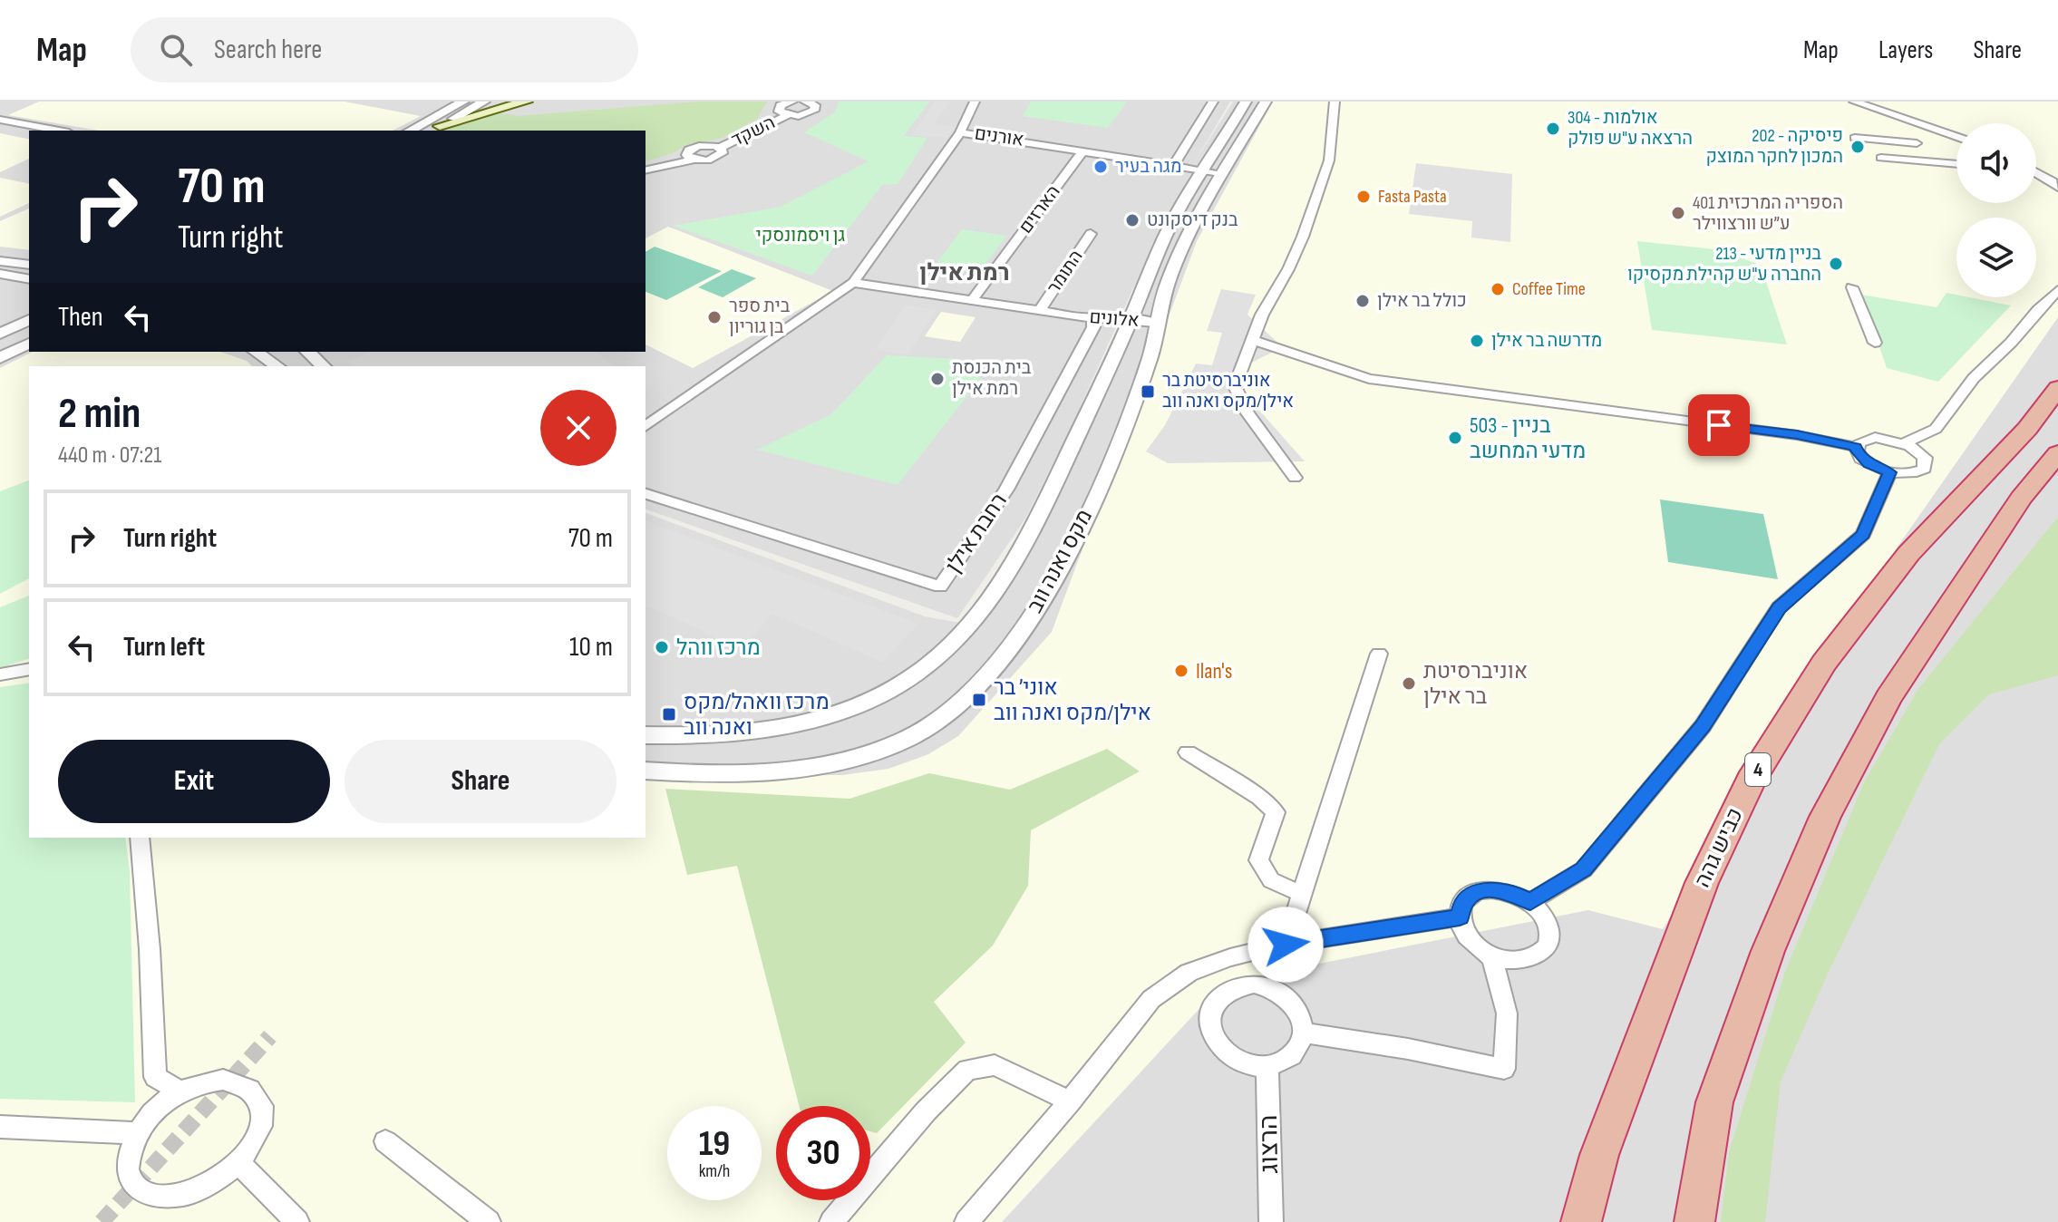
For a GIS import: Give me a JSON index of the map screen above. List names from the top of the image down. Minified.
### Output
{"streets":{"highway":["4","כביש גהה"],"street":["השקד","אורנים","הארזים","התומר","אלונים","רחבת אילן","מקס ואנה ווב","הרצוג"]},"crossings":[["אורנים","הארזים"],["אורנים","אלונים"],["אורנים","מקס ואנה ווב"],["הארזים","אלונים"],["התומר","אלונים"],["אלונים","רחבת אילן"],["אלונים","מקס ואנה ווב"]],"districts":["רמת אילן"],"parks":["גן ויסמונסקי"],"places":{"other":["304 - אולמות הרצאה ע\"ש פולק","202 - פיסיקה המכון לחקר המוצק","מגה בעיר","Fasta Pasta","401 הספריה המרכזית ע״ש וורצווילר","בנק דיסקונט","213 - בניין מדעי החברה ע\"ש קהילת מקסיקו","Coffee Time","כולל בר אילן","בית ספר בן גוריון","מדרשה בר אילן","בית הכנסת רמת אילן","503 - בניין מדעי המחשב","מרכז ווהל","Ilan's","אוניברסיטת בר אילן"],"transit":["אוניברסיטת בר אילן/מקס ואנה ווב","אוני׳ בר אילן/מקס ואנה ווב","מרכז וואהל/מקס ואנה ווב"]},"page":{"header":"Map","search":"Search here","nav":["Map","Layers","Share"],"turn":["70 m","Turn right"],"then":"Then","heading":["2 min","440 m · 07:21"],"list":[{"name":"Turn right","value":"70 m"},{"name":"Turn left","value":"10 m"}],"buttons":["Exit","Share"],"speed":"19 km/h","limit":"30"}}
